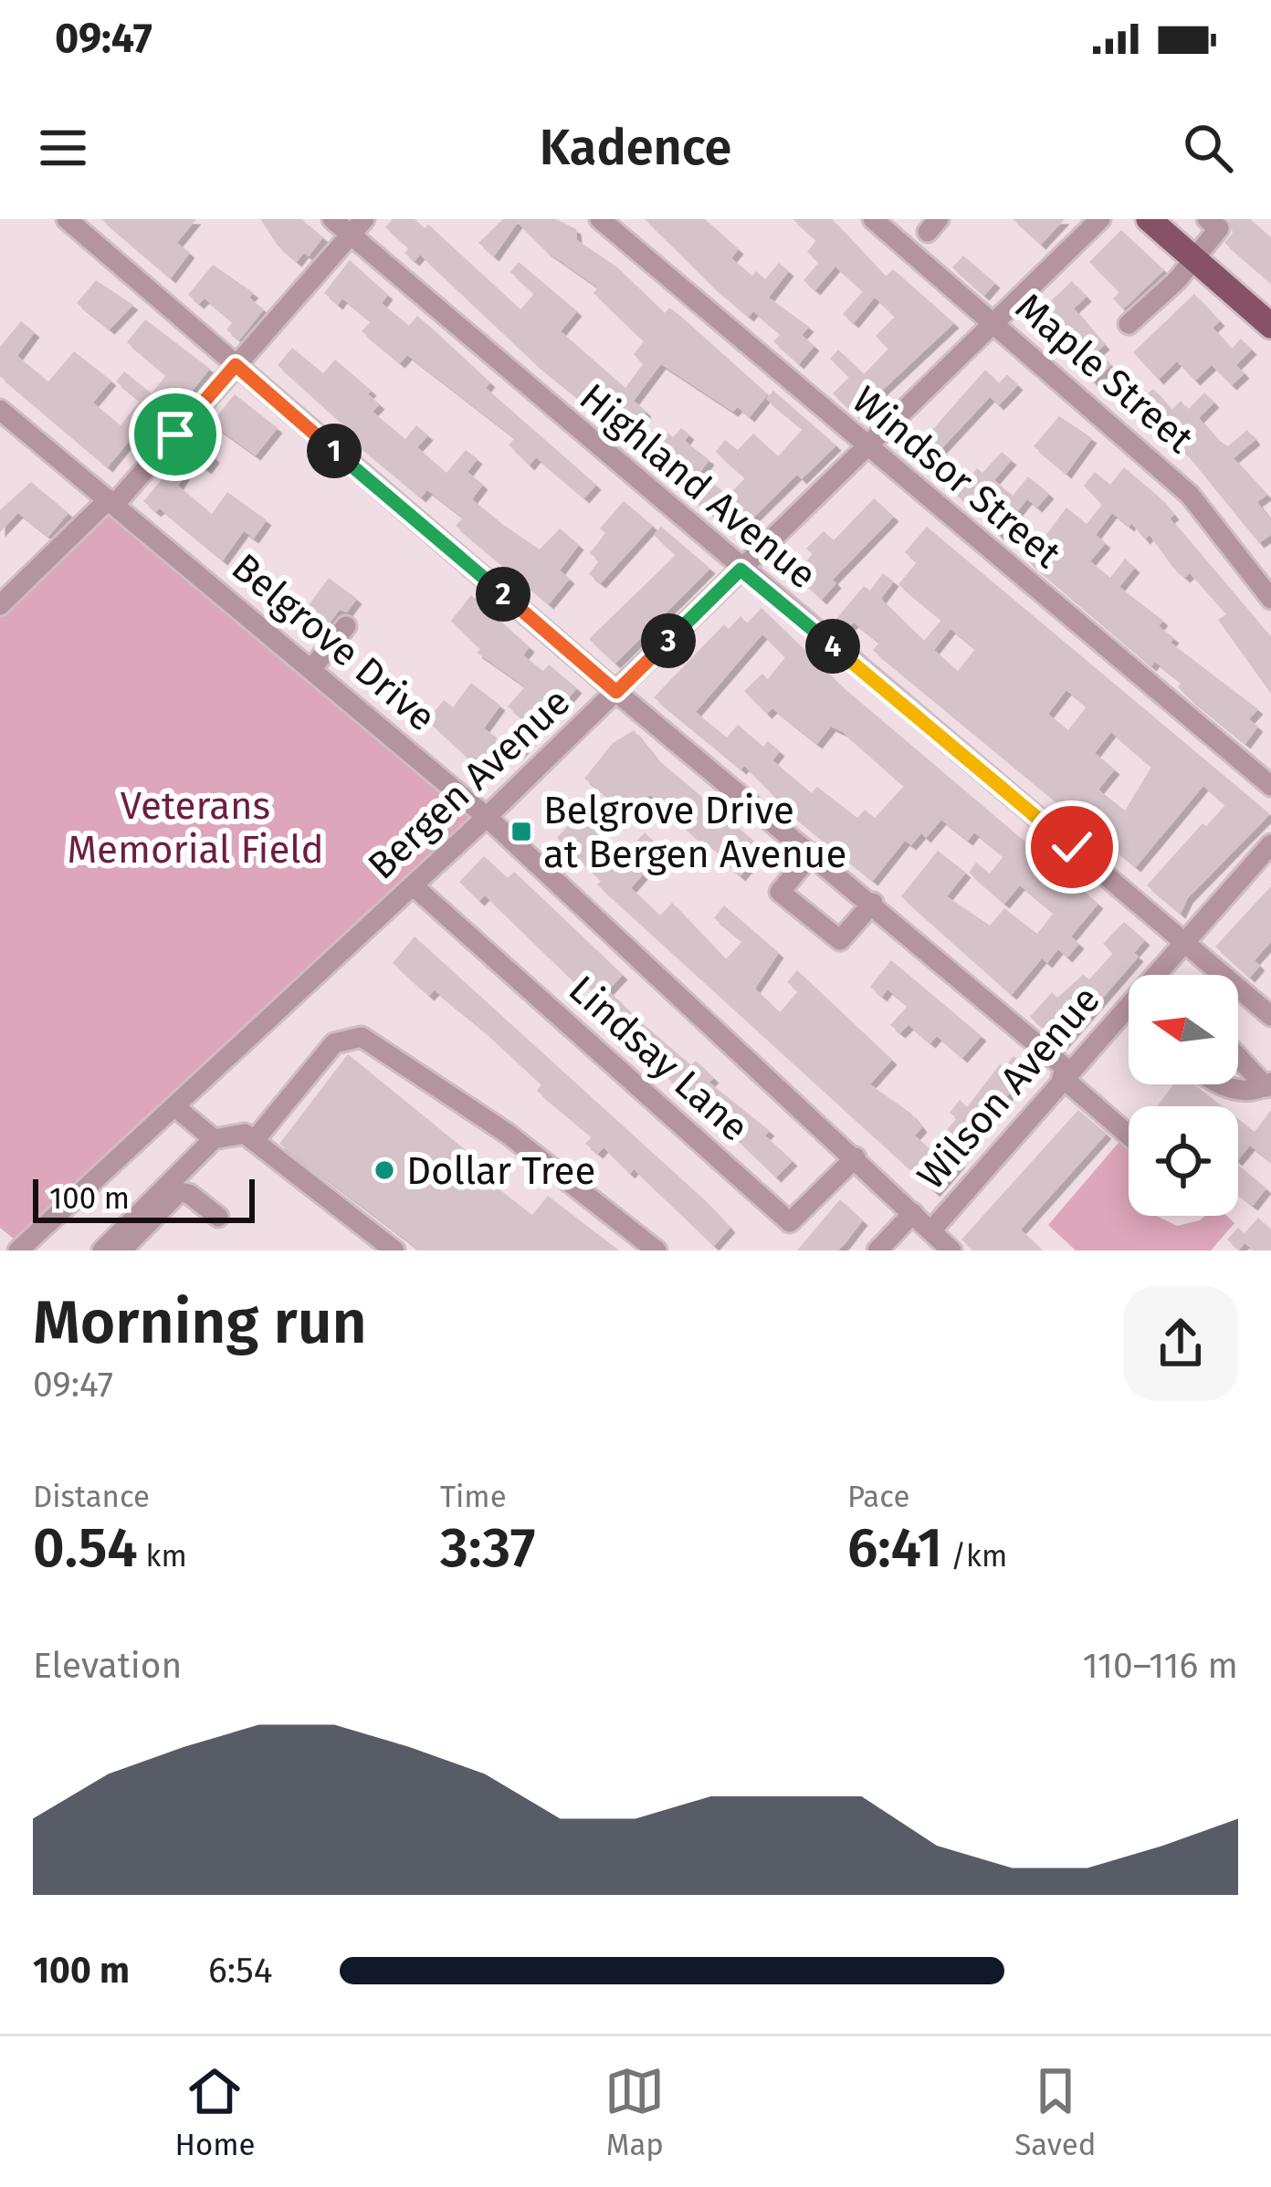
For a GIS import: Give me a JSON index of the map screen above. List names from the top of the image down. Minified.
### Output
{"streets":{"street":["Maple Street","Windsor Street","Highland Avenue","Belgrove Drive","Bergen Avenue","Lindsay Lane","Wilson Avenue"]},"crossings":[["Maple Street","Bergen Avenue"],["Windsor Street","Bergen Avenue"],["Highland Avenue","Bergen Avenue"],["Highland Avenue","Wilson Avenue"],["Belgrove Drive","Bergen Avenue"],["Belgrove Drive","Lindsay Lane"],["Belgrove Drive","Wilson Avenue"],["Bergen Avenue","Lindsay Lane"]],"parks":["Veterans Memorial Field"],"places":{"transit":["Belgrove Drive at Bergen Avenue"],"other":["Dollar Tree"]},"scale_bar":"100 m","north":"left","page":{"status":"09:47","header":"Kadence","pins":["1","2","3","4"],"scale":"100 m","heading":["Morning run","09:47"],"stats":[["Distance","0.54 km"],["Time","3:37"],["Pace","6:41 /km"]],"chart":["Elevation","110–116 m"],"list":[{"name":"100 m","note":"6:54"}],"tabs":["Home","Map","Saved"]}}
